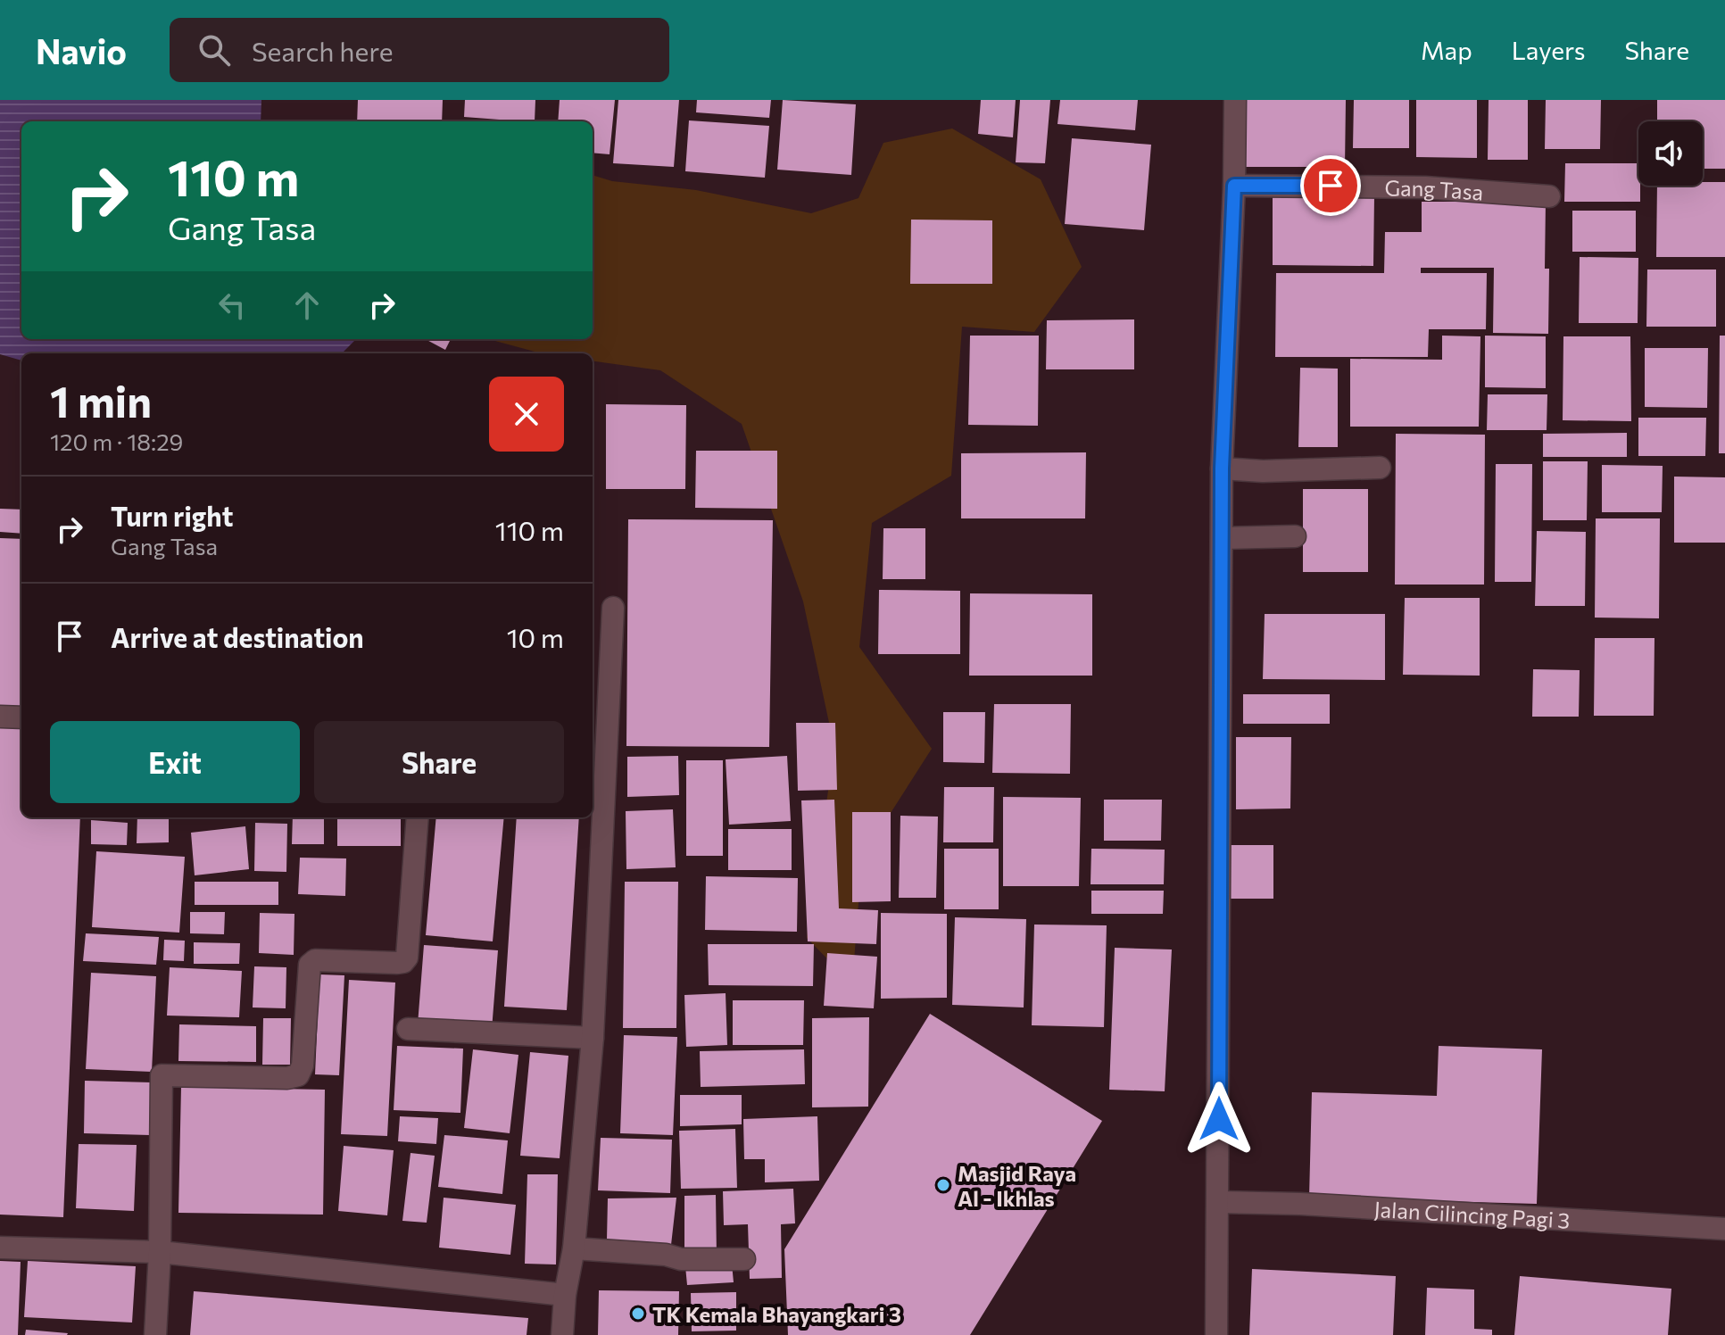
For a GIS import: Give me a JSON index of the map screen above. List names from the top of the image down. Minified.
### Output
{"streets":{"street":["Gang Tasa","Jalan Cilincing Pagi 3"]},"places":["Masjid Raya Al - Ikhlas","TK Kemala Bhayangkari 3"],"page":{"header":"Navio","search":"Search here","nav":["Map","Layers","Share"],"turn":["110 m","Gang Tasa"],"heading":["1 min","120 m · 18:29"],"list":[{"name":"Turn right","note":"Gang Tasa","value":"110 m"},{"name":"Arrive at destination","value":"10 m"}],"buttons":["Exit","Share"]}}
